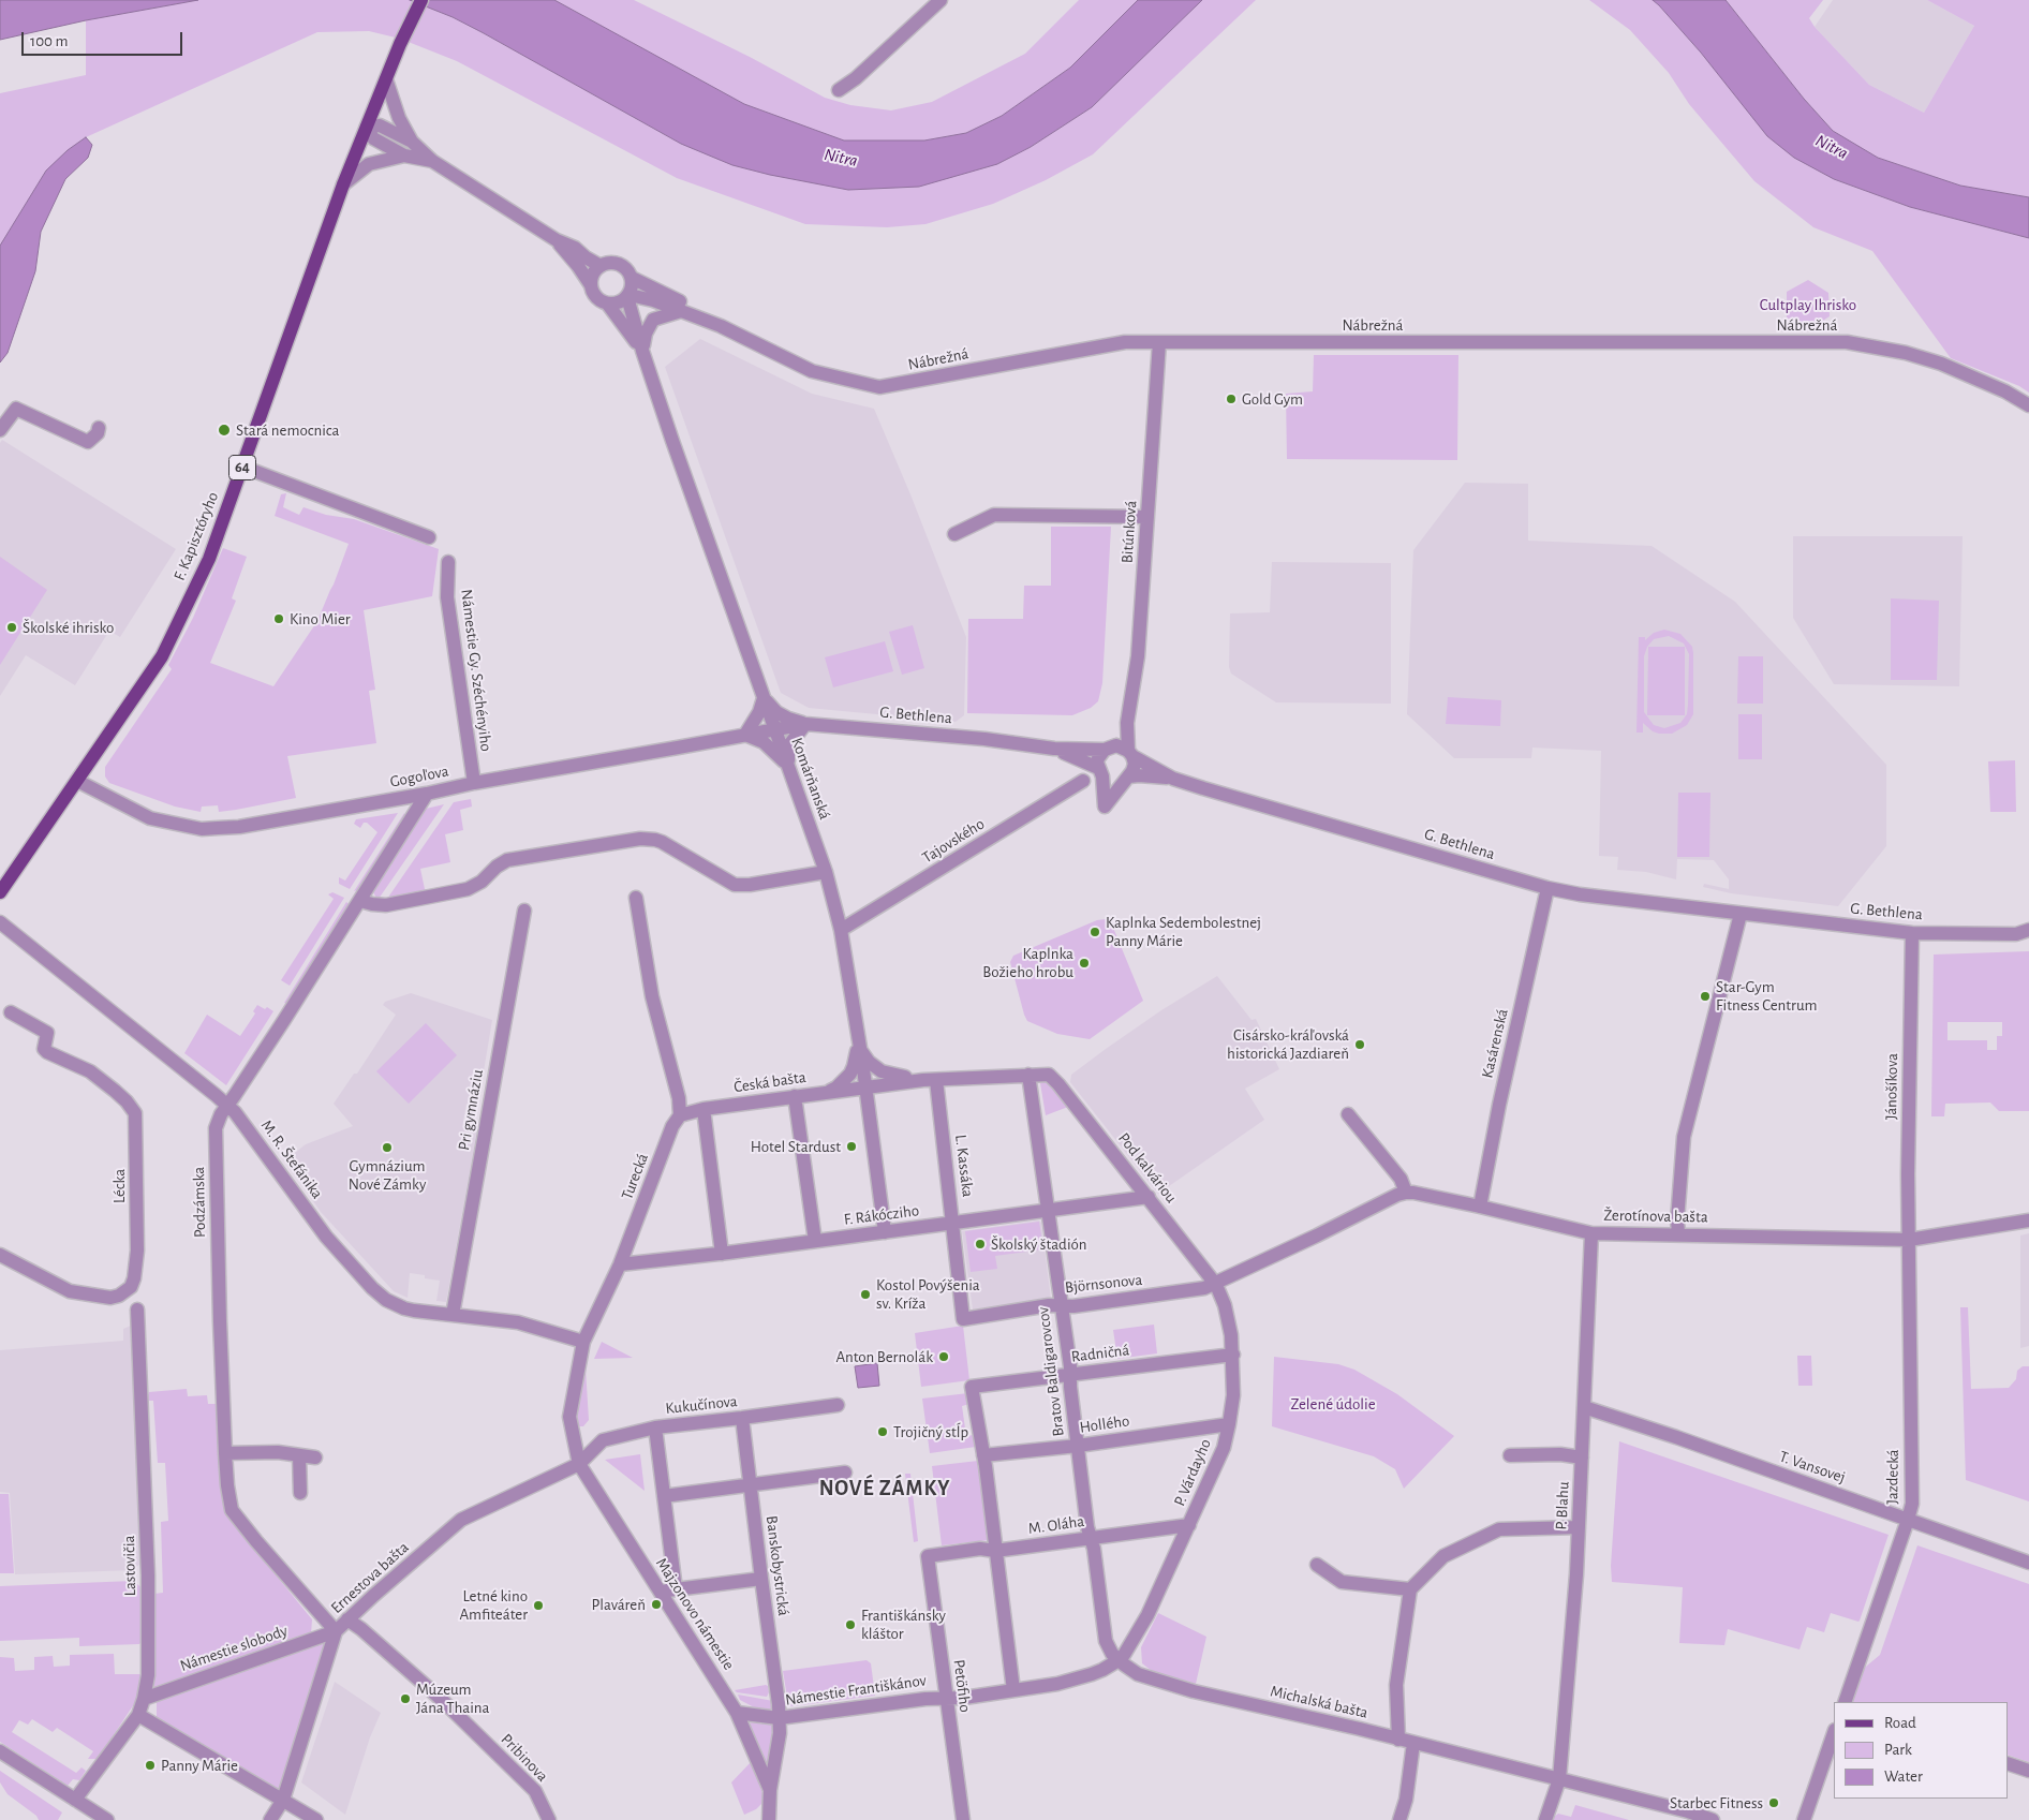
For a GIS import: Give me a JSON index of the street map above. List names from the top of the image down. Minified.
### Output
{"streets":{"main road":["64","F. Kapisztóryho"],"street":["Nábrežná","Bitúnková","Námestie Gy. Széchényiho","G. Bethlena","Gogoľova","Komárňanská","Tajovského","Kasárenská","Česká bašta","Jánošíkova","Pri gymnáziu","M. R. Štefánika","L. Kassáka","Pod kalváriou","Turecká","Lécka","Podzámska","F. Rákócziho","Žerotínova bašta","Björnsonova","Radničná","Bratov Baldigarovcov","Kukučínova","Hollého","T. Vansovej","P. Várdayho","Jazdecká","P. Blahu","M. Oláha","Lastovičia","Banskobystrická","Ernestova bašta","Majzonovo námestie","Námestie slobody","Petöfiho","Námestie Františkánov","Michalská bašta","Pribinova"]},"crossings":[["Nábrežná","Bitúnková"],["Nábrežná","Komárňanská"],["64","F. Kapisztóryho"],["Bitúnková","G. Bethlena"],["F. Kapisztóryho","Gogoľova"],["Námestie Gy. Széchényiho","Gogoľova"],["G. Bethlena","Gogoľova"],["G. Bethlena","Komárňanská"],["G. Bethlena","Kasárenská"],["G. Bethlena","Jánošíkova"],["Gogoľova","Komárňanská"],["Gogoľova","Podzámska"],["Komárňanská","Tajovského"],["Komárňanská","Česká bašta"],["Komárňanská","F. Rákócziho"],["Kasárenská","Žerotínova bašta"],["Česká bašta","L. Kassáka"],["Česká bašta","Turecká"],["Jánošíkova","Žerotínova bašta"],["Jánošíkova","Jazdecká"],["Pri gymnáziu","M. R. Štefánika"],["M. R. Štefánika","Turecká"],["M. R. Štefánika","Podzámska"],["L. Kassáka","F. Rákócziho"],["L. Kassáka","Björnsonova"],["Pod kalváriou","F. Rákócziho"],["Pod kalváriou","Björnsonova"],["Pod kalváriou","Bratov Baldigarovcov"],["Pod kalváriou","P. Várdayho"],["Turecká","F. Rákócziho"],["Turecká","Kukučínova"],["Turecká","Ernestova bašta"],["Turecká","Majzonovo námestie"],["Podzámska","Ernestova bašta"],["Podzámska","Námestie slobody"],["F. Rákócziho","Bratov Baldigarovcov"],["Žerotínova bašta","Jazdecká"],["Žerotínova bašta","P. Blahu"],["Björnsonova","Bratov Baldigarovcov"],["Björnsonova","P. Várdayho"],["Radničná","Bratov Baldigarovcov"],["Radničná","Hollého"],["Radničná","P. Várdayho"],["Bratov Baldigarovcov","Hollého"],["Bratov Baldigarovcov","P. Várdayho"],["Bratov Baldigarovcov","M. Oláha"],["Bratov Baldigarovcov","Michalská bašta"],["Kukučínova","Banskobystrická"],["Kukučínova","Ernestova bašta"],["Kukučínova","Majzonovo námestie"],["Hollého","P. Várdayho"],["T. Vansovej","Jazdecká"],["T. Vansovej","P. Blahu"],["P. Várdayho","M. Oláha"],["P. Várdayho","Michalská bašta"],["P. Blahu","Michalská bašta"],["M. Oláha","Petöfiho"],["Lastovičia","Námestie slobody"],["Banskobystrická","Majzonovo námestie"],["Banskobystrická","Námestie Františkánov"],["Ernestova bašta","Majzonovo námestie"],["Ernestova bašta","Námestie slobody"],["Ernestova bašta","Pribinova"],["Majzonovo námestie","Námestie Františkánov"],["Petöfiho","Námestie Františkánov"]],"districts":["NOVÉ ZÁMKY"],"water":["Nitra"],"parks":["Cultplay Ihrisko","Zelené údolie"],"places":["Gold Gym","Stará nemocnica","Kino Mier","Školské ihrisko","Kaplnka Sedembolestnej Panny Márie","Kaplnka Božieho hrobu","Star-Gym Fitness Centrum","Cisársko-kráľovská historická Jazdiareň","Hotel Stardust","Gymnázium Nové Zámky","Školský štadión","Kostol Povýšenia sv. Kríža","Anton Bernolák","Trojičný stĺp","Plaváreň","Letné kino Amfiteáter","Františkánsky kláštor","Múzeum Jána Thaina","Panny Márie","Starbec Fitness"],"legend":["Road","Park","Water"],"scale_bar":"100 m"}
